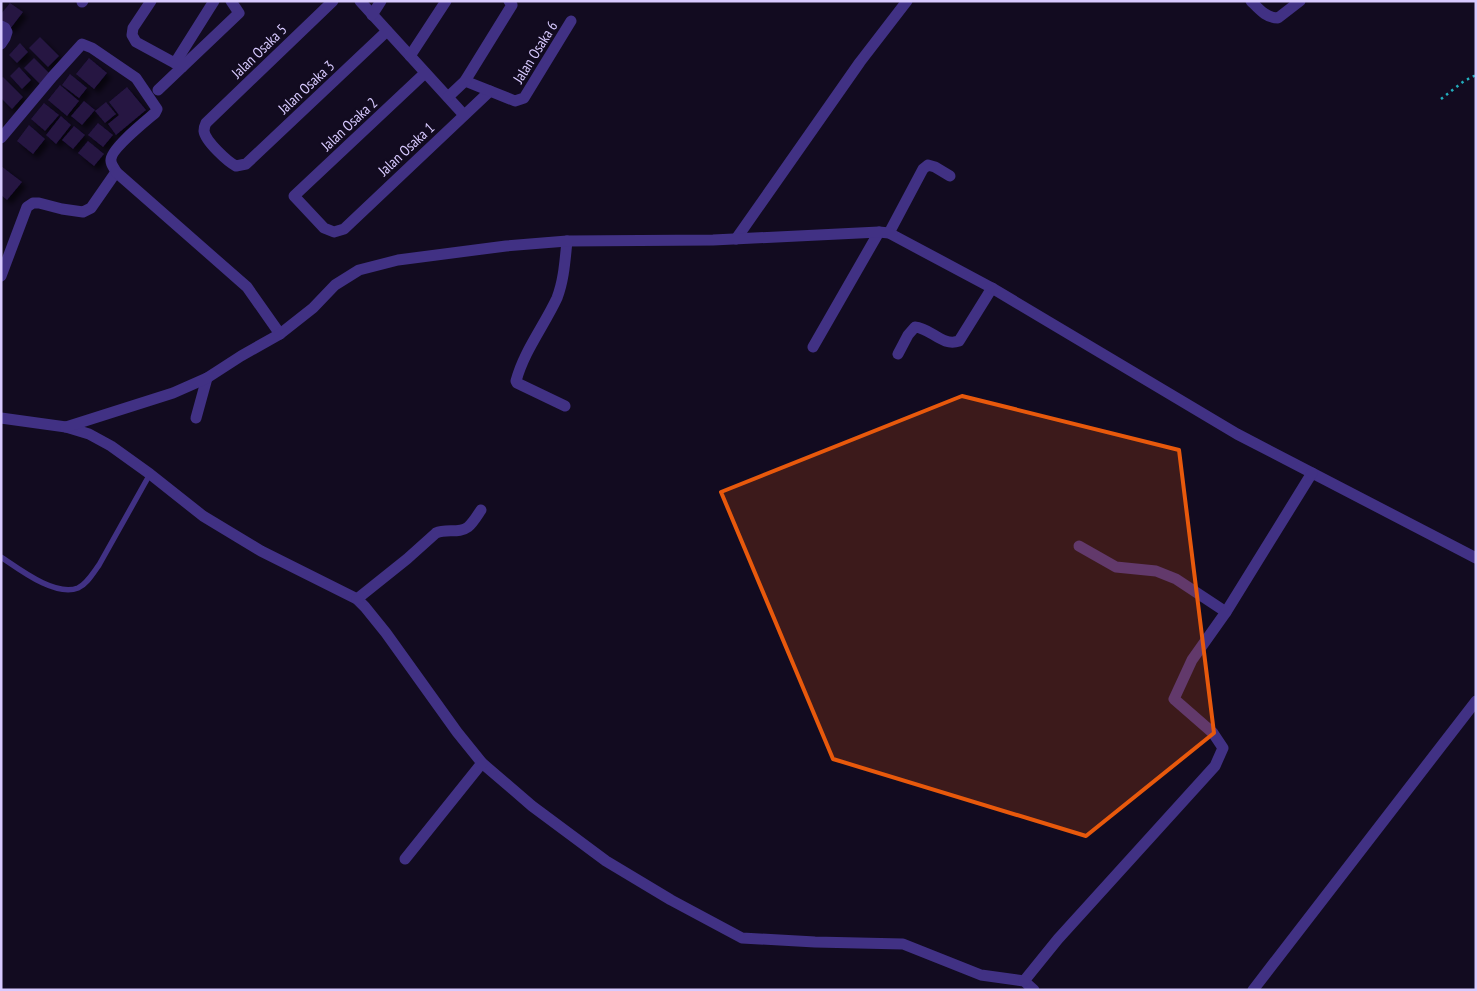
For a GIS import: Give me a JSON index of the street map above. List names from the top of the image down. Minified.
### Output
{"streets":{"street":["Jalan Osaka 5","Jalan Osaka 6","Jalan Osaka 3","Jalan Osaka 2","Jalan Osaka 1"]},"crossings":[["Jalan Osaka 5","Jalan Osaka 3"],["Jalan Osaka 6","Jalan Osaka 1"],["Jalan Osaka 2","Jalan Osaka 1"]]}
